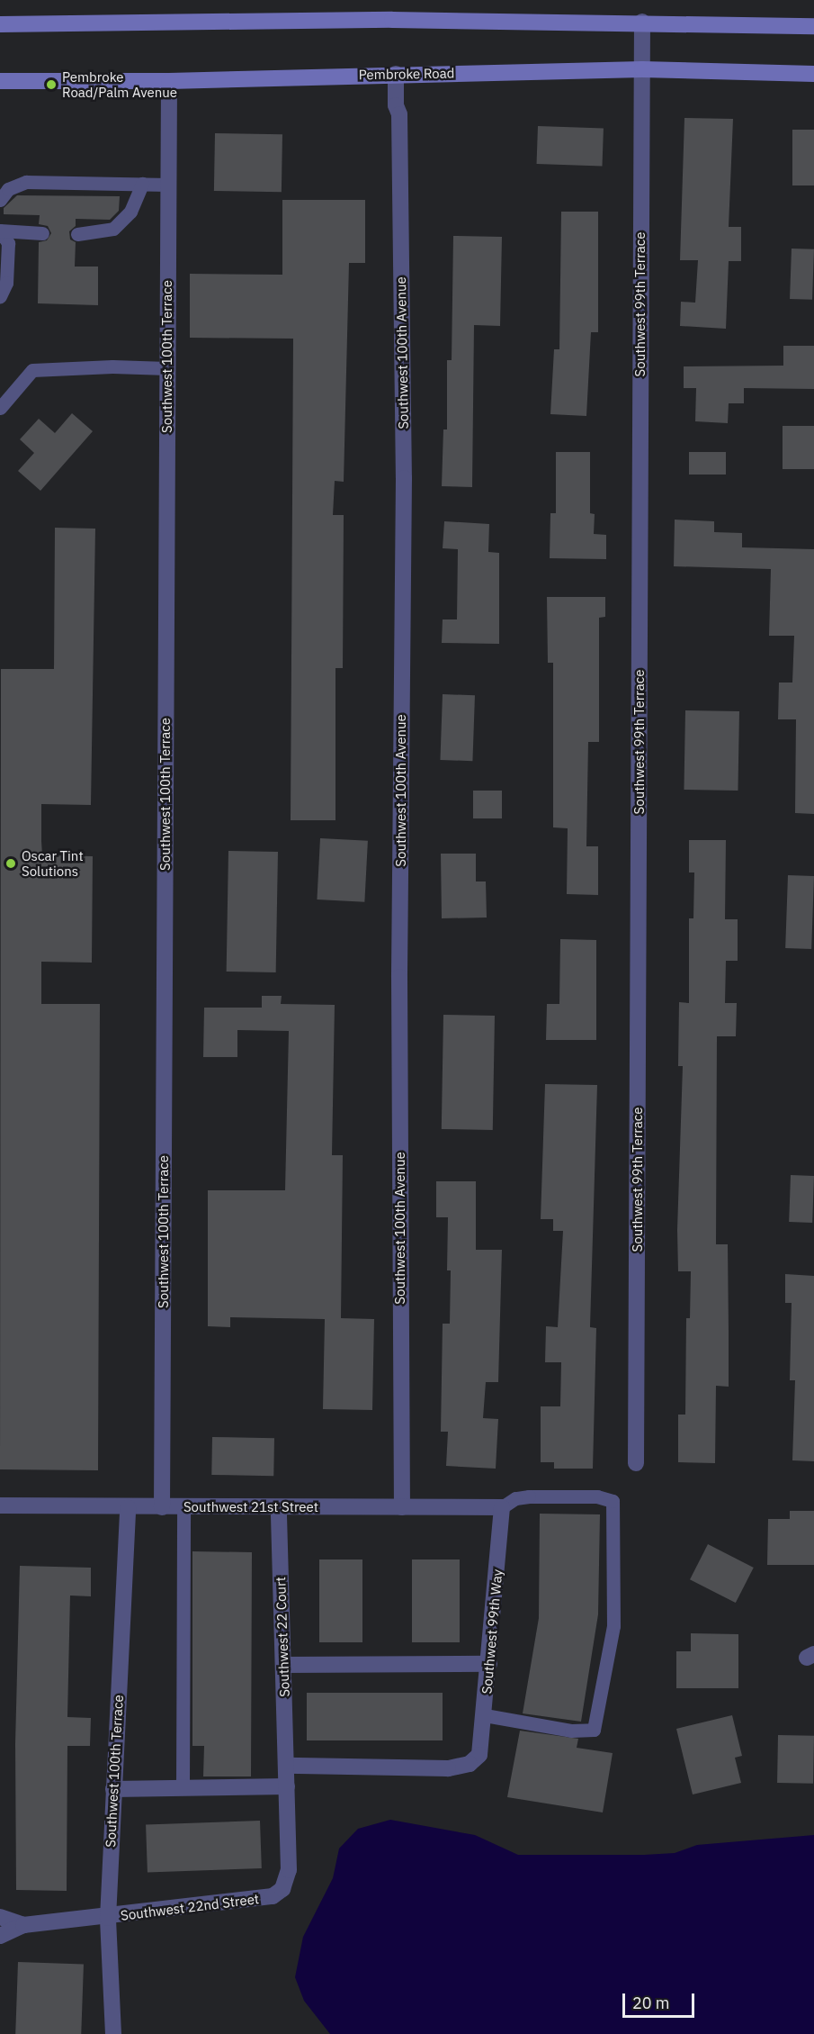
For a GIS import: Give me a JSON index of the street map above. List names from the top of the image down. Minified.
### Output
{"streets":{"main road":["Pembroke Road"],"street":["Southwest 99th Terrace","Southwest 100th Avenue","Southwest 100th Terrace","Southwest 21st Street","Southwest 99th Way","Southwest 22 Court","Southwest 22nd Street"]},"crossings":[["Pembroke Road","Southwest 99th Terrace"],["Pembroke Road","Southwest 100th Avenue"],["Pembroke Road","Southwest 100th Terrace"],["Southwest 100th Avenue","Southwest 21st Street"],["Southwest 100th Terrace","Southwest 21st Street"],["Southwest 100th Terrace","Southwest 22nd Street"],["Southwest 21st Street","Southwest 99th Way"],["Southwest 21st Street","Southwest 22 Court"],["Southwest 99th Way","Southwest 22 Court"],["Southwest 99th Way","Southwest 22nd Street"],["Southwest 22 Court","Southwest 22nd Street"]],"places":["Pembroke Road/Palm Avenue","Oscar Tint Solutions"],"scale_bar":"20 m"}
